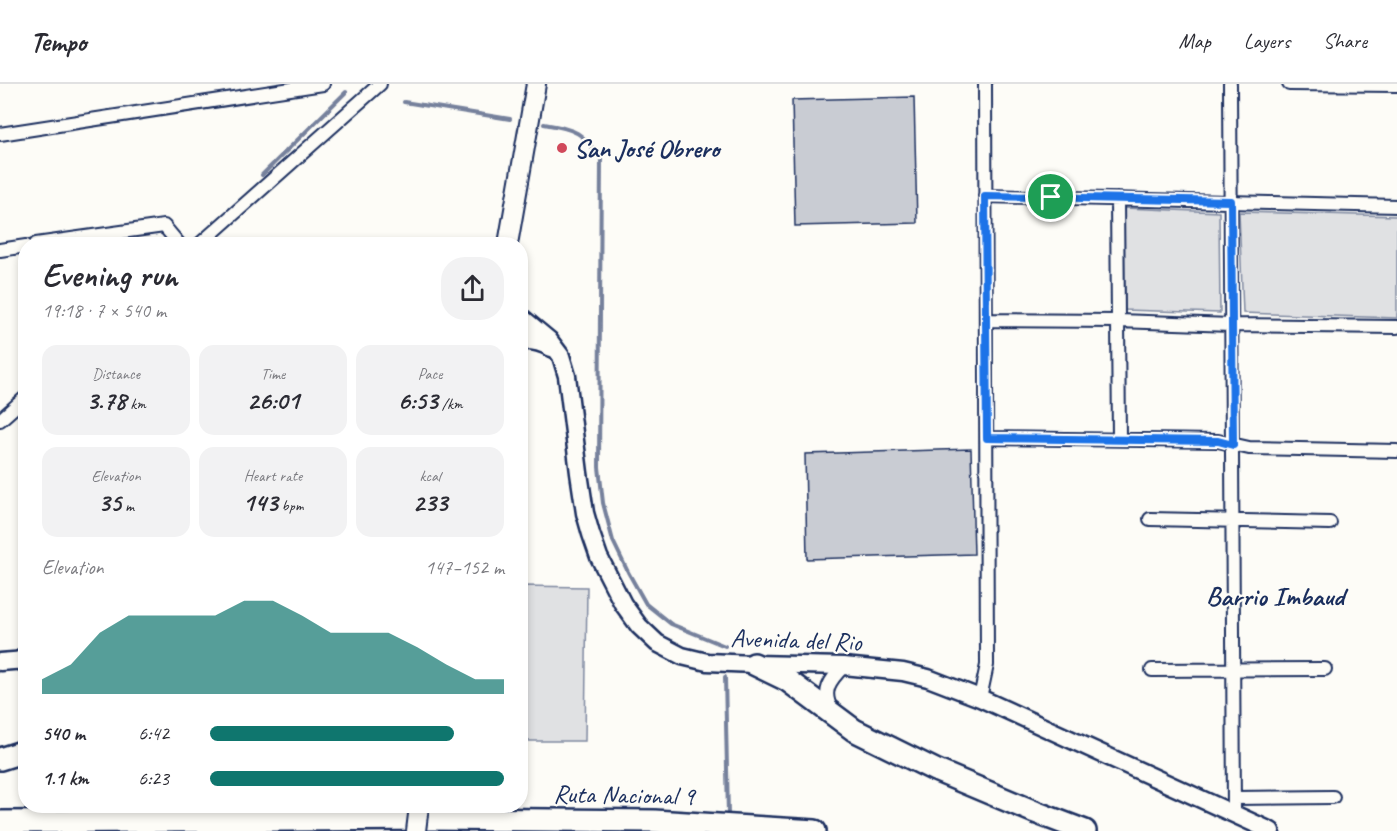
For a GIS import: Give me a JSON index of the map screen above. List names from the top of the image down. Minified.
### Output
{"streets":{"highway":["Ruta Nacional 9"],"street":["Avenida del Rio"]},"districts":["Barrio Imbaud"],"places":["San José Obrero"],"page":{"header":"Tempo","nav":["Map","Layers","Share"],"heading":["Evening run","19:18 · 7 × 540 m"],"stats":[["Distance","3.78 km"],["Time","26:01"],["Pace","6:53 /km"],["Elevation","35 m"],["Heart rate","143 bpm"],["kcal","233"]],"chart":["Elevation","147–152 m"],"list":[{"name":"540 m","note":"6:42"},{"name":"1.1 km","note":"6:23"}]}}
